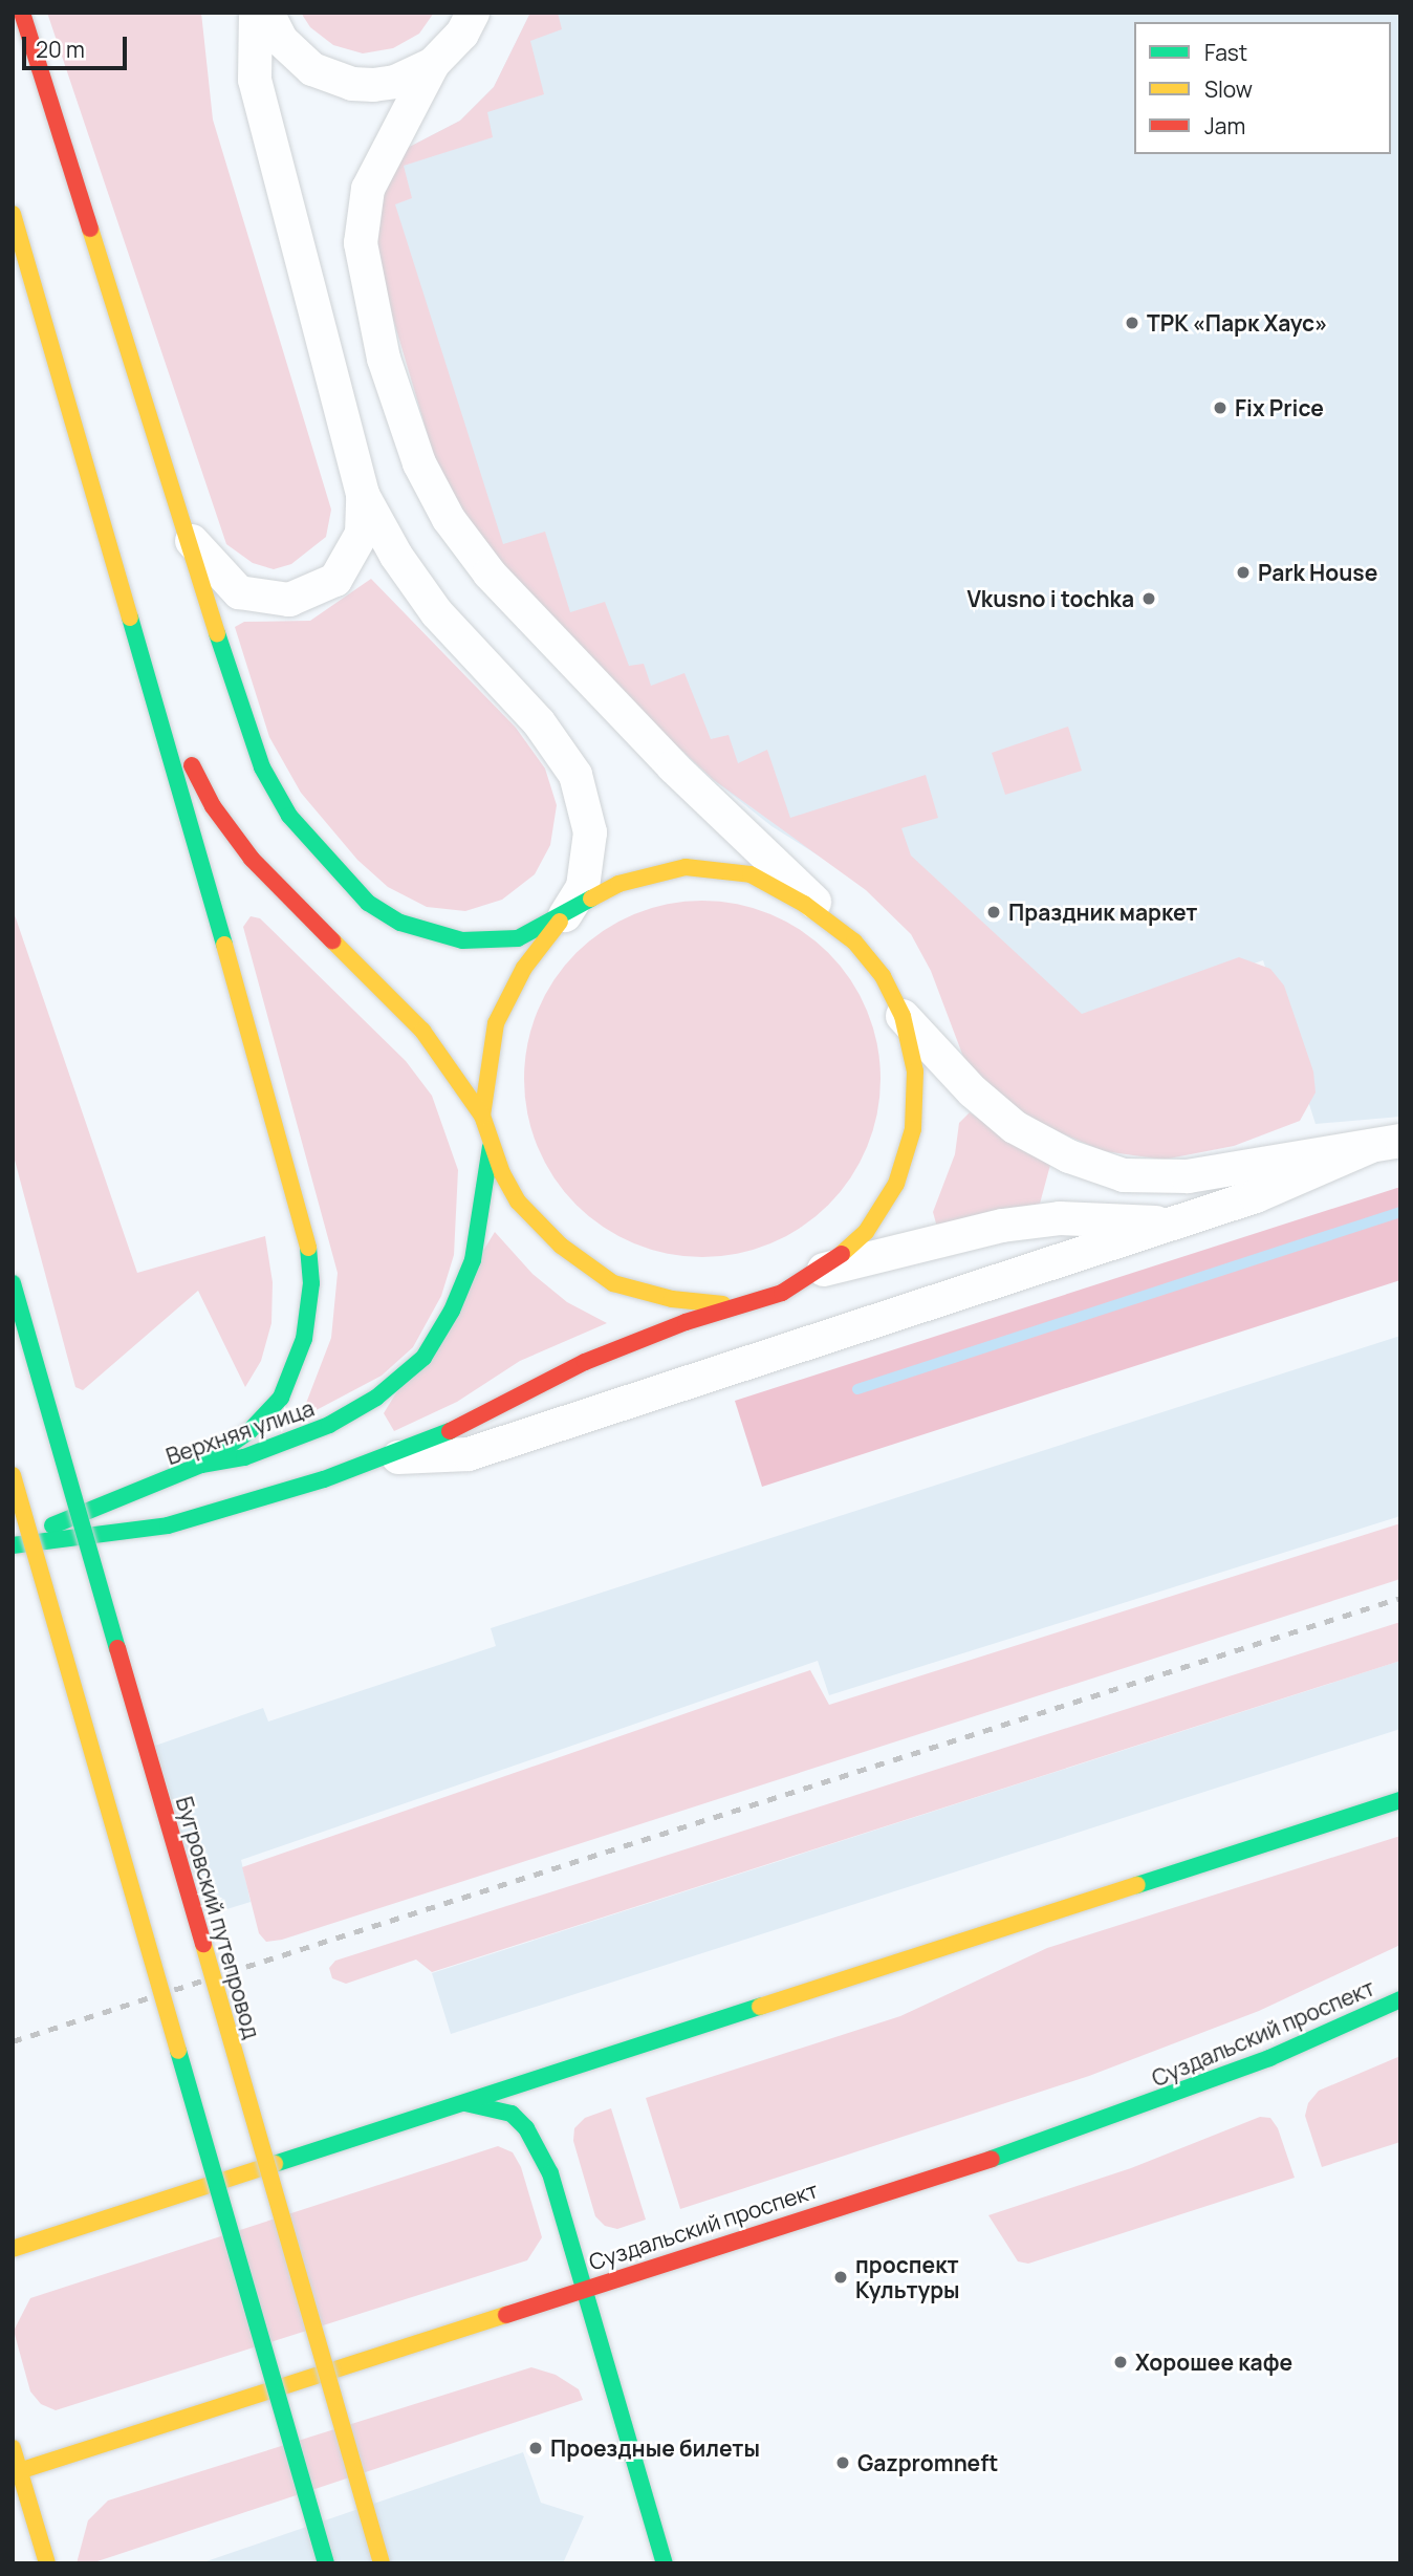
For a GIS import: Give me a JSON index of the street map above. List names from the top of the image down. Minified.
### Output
{"streets":{"main road":["Верхняя улица","Бугровский путепровод","Суздальский проспект"]},"places":["ТРК «Парк Хаус»","Fix Price","Park House","Vkusno i tochka","Праздник маркет","проспект Культуры","Хорошее кафе","Проездные билеты","Gazpromneft"],"legend":["Fast","Slow","Jam"],"scale_bar":"20 m"}
